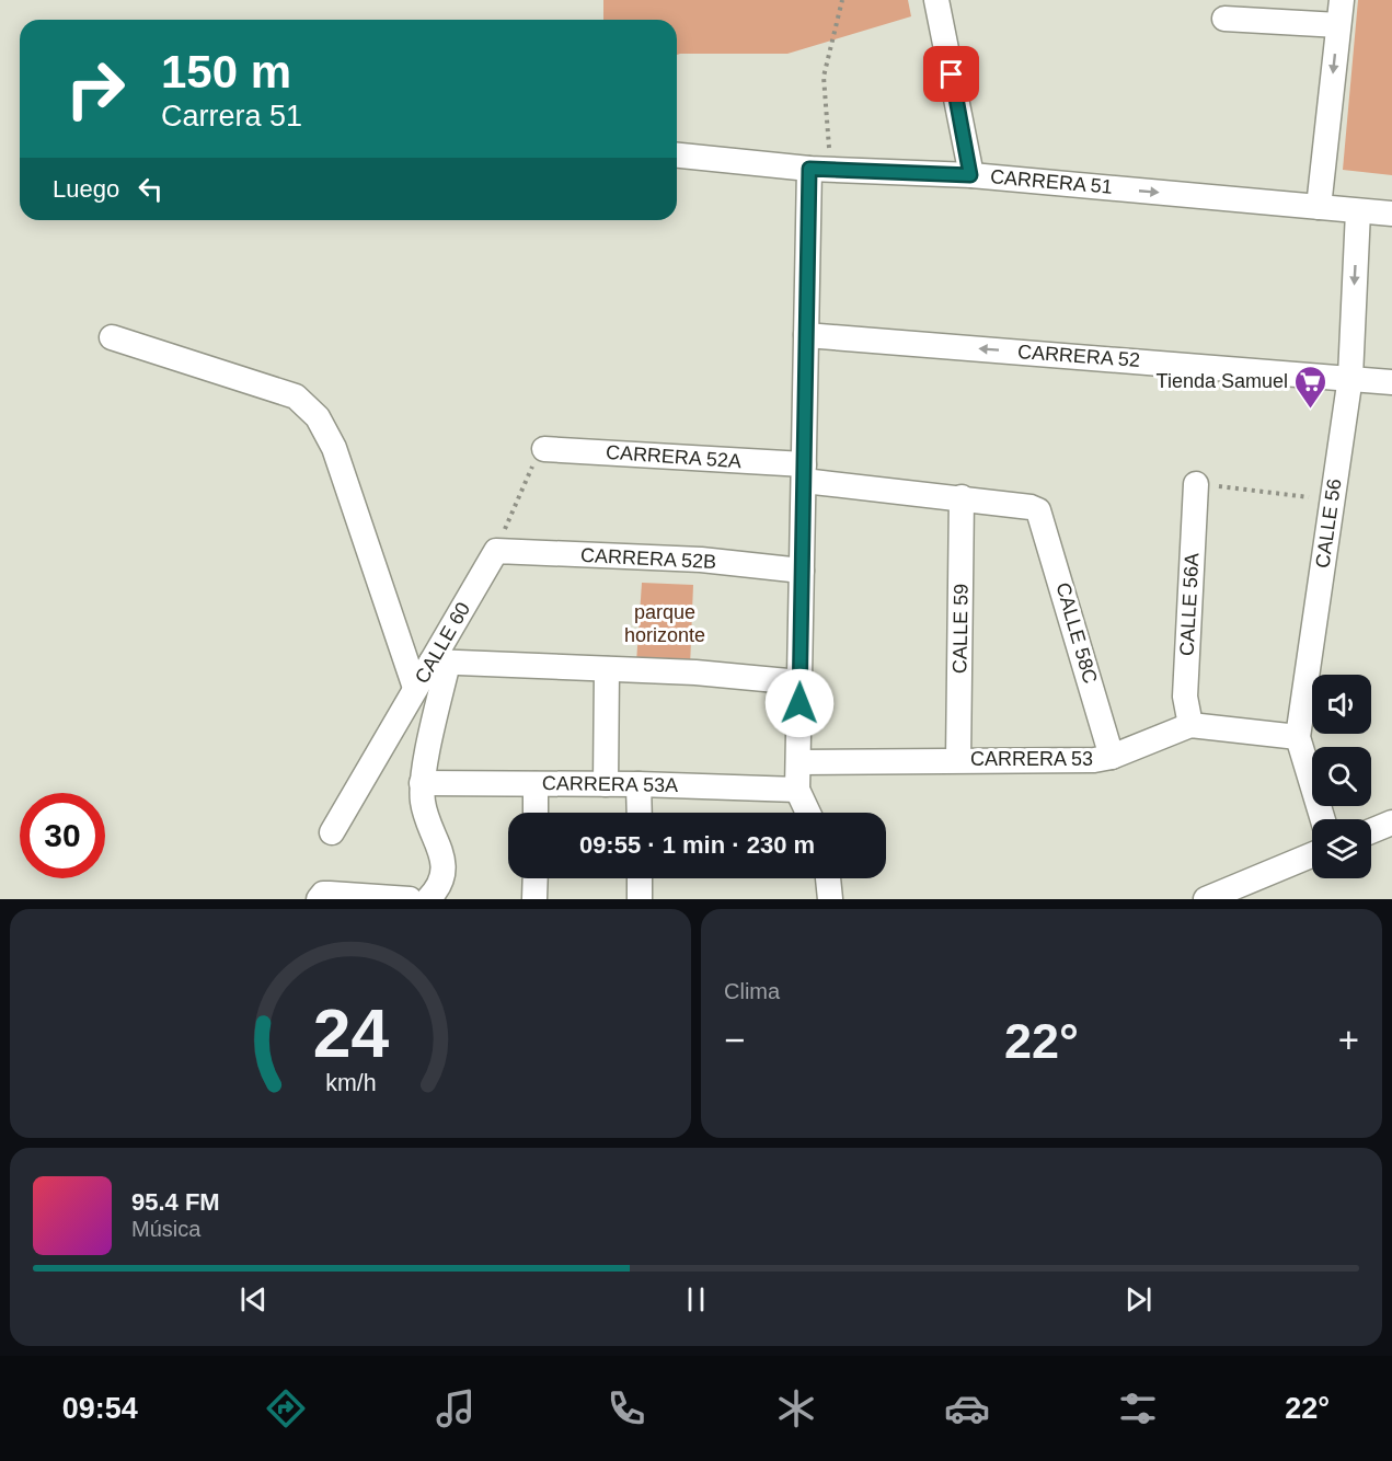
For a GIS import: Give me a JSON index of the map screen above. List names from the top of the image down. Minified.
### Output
{"streets":{"street":["CARRERA 51","CARRERA 52","CARRERA 52A","CALLE 56","CARRERA 52B","CALLE 56A","CALLE 59","CALLE 58C","CALLE 60","CARRERA 53","CARRERA 53A"]},"crossings":[["CARRERA 51","CALLE 56"],["CARRERA 52","CALLE 56"],["CARRERA 52A","CALLE 59"],["CARRERA 52A","CALLE 58C"],["CALLE 56","CARRERA 53"],["CARRERA 52B","CALLE 60"],["CALLE 56A","CARRERA 53"],["CALLE 59","CARRERA 53"],["CALLE 58C","CARRERA 53"]],"one_way":["CARRERA 52"],"parks":["parque horizonte"],"places":{"supermarket":["Tienda Samuel"]},"page":{"turn":["150 m","Carrera 51"],"then":"Luego","limit":"30","trip":"09:55 · 1 min · 230 m","tile":"Clima","heat":["−","22°","+"],"song":["95.4 FM","Música"],"tabs":["09:54","22°"],"gauge":["24","km/h"]}}
